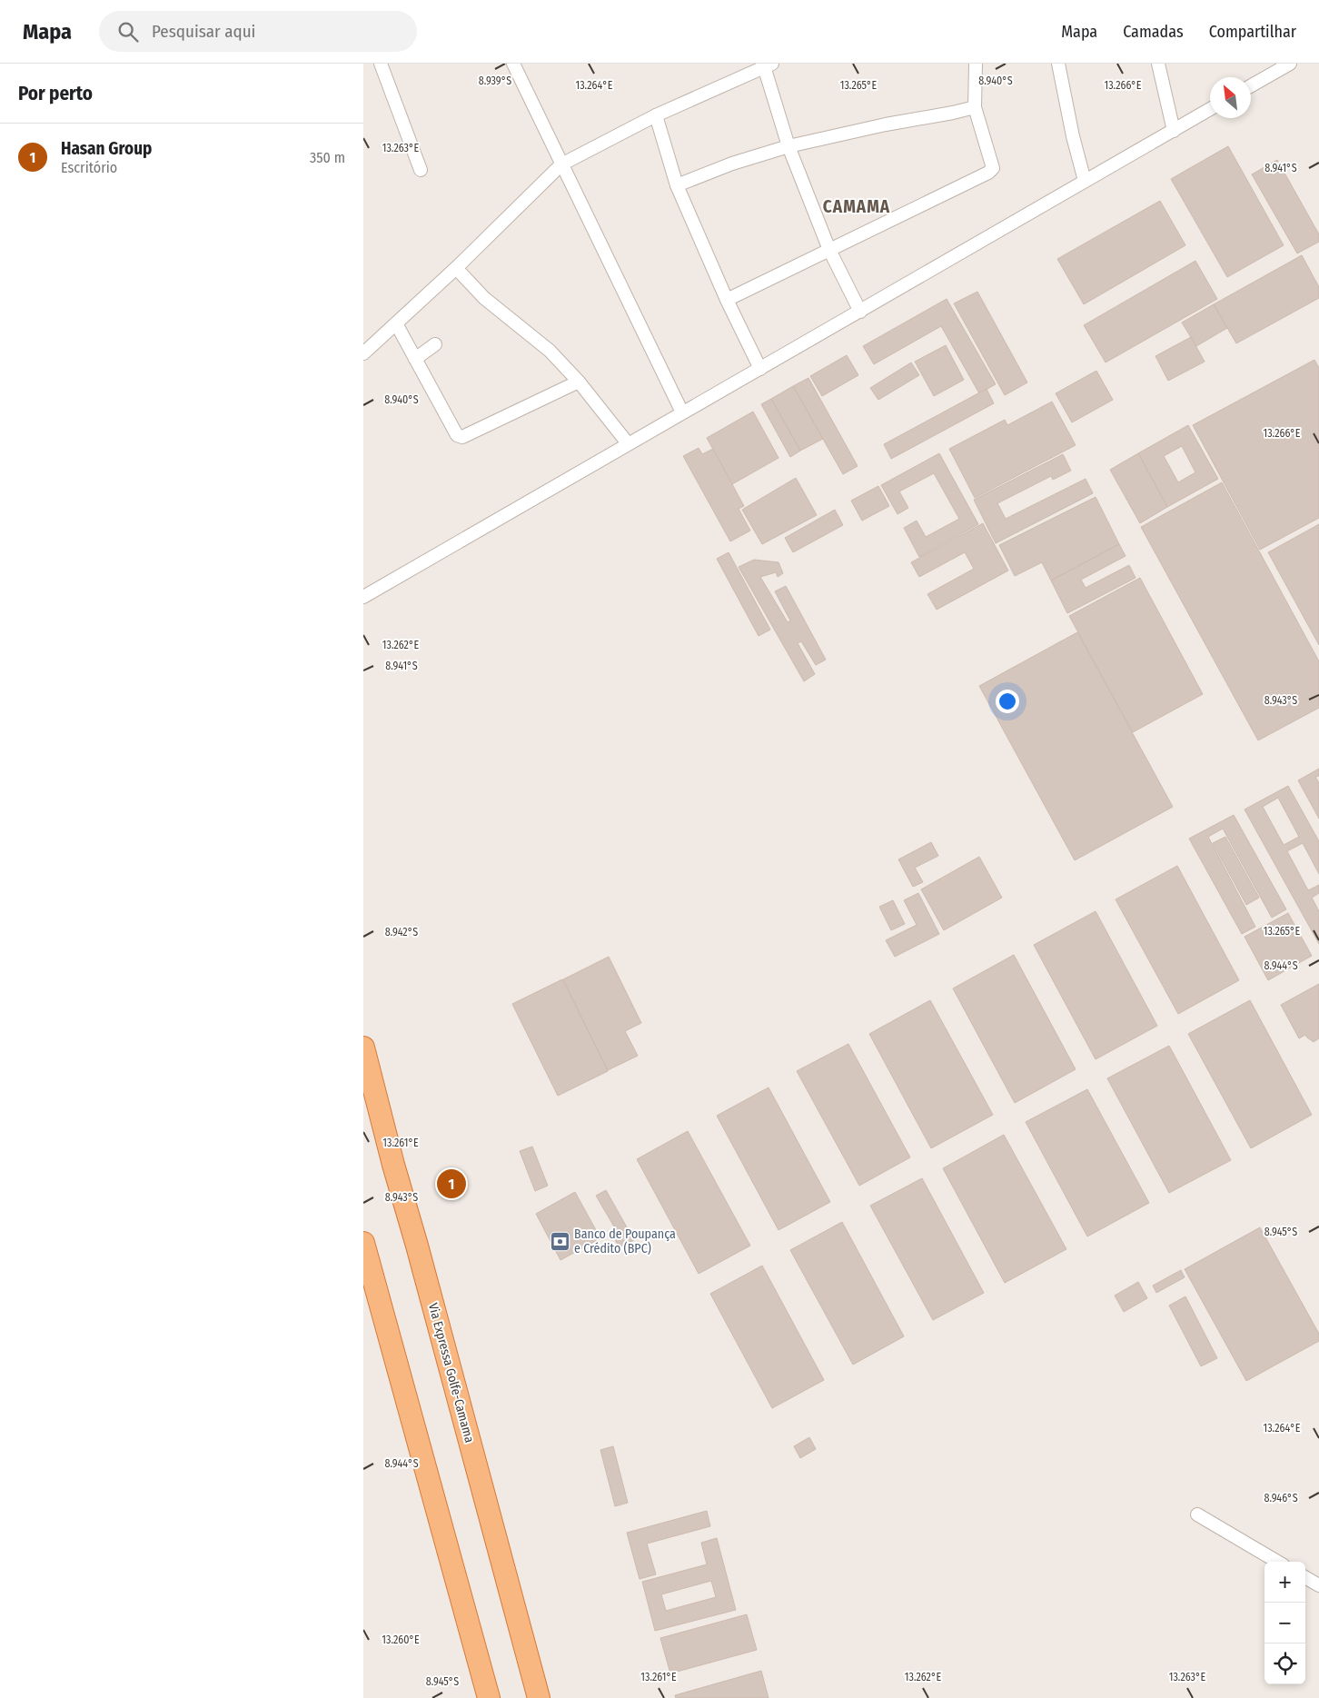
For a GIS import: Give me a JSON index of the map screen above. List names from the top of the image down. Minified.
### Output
{"streets":{"highway":["Via Expressa Golfe-Camama"]},"districts":["CAMAMA"],"places":{"bank":["Banco de Poupança e Crédito (BPC)"]},"north":"top left","page":{"header":"Mapa","search":"Pesquisar aqui","nav":["Mapa","Camadas","Compartilhar"],"heading":"Por perto","list":[{"mark":"1","name":"Hasan Group","note":"Escritório","value":"350 m"}],"pins":"1","map_buttons":["+","−"]},"coordinates":["8.939°S","8.940°S","13.264°E","13.265°E","13.266°E","13.263°E","8.941°S","13.262°E","8.943°S","8.942°S","8.944°S","13.261°E","8.945°S","8.946°S","13.260°E"]}
